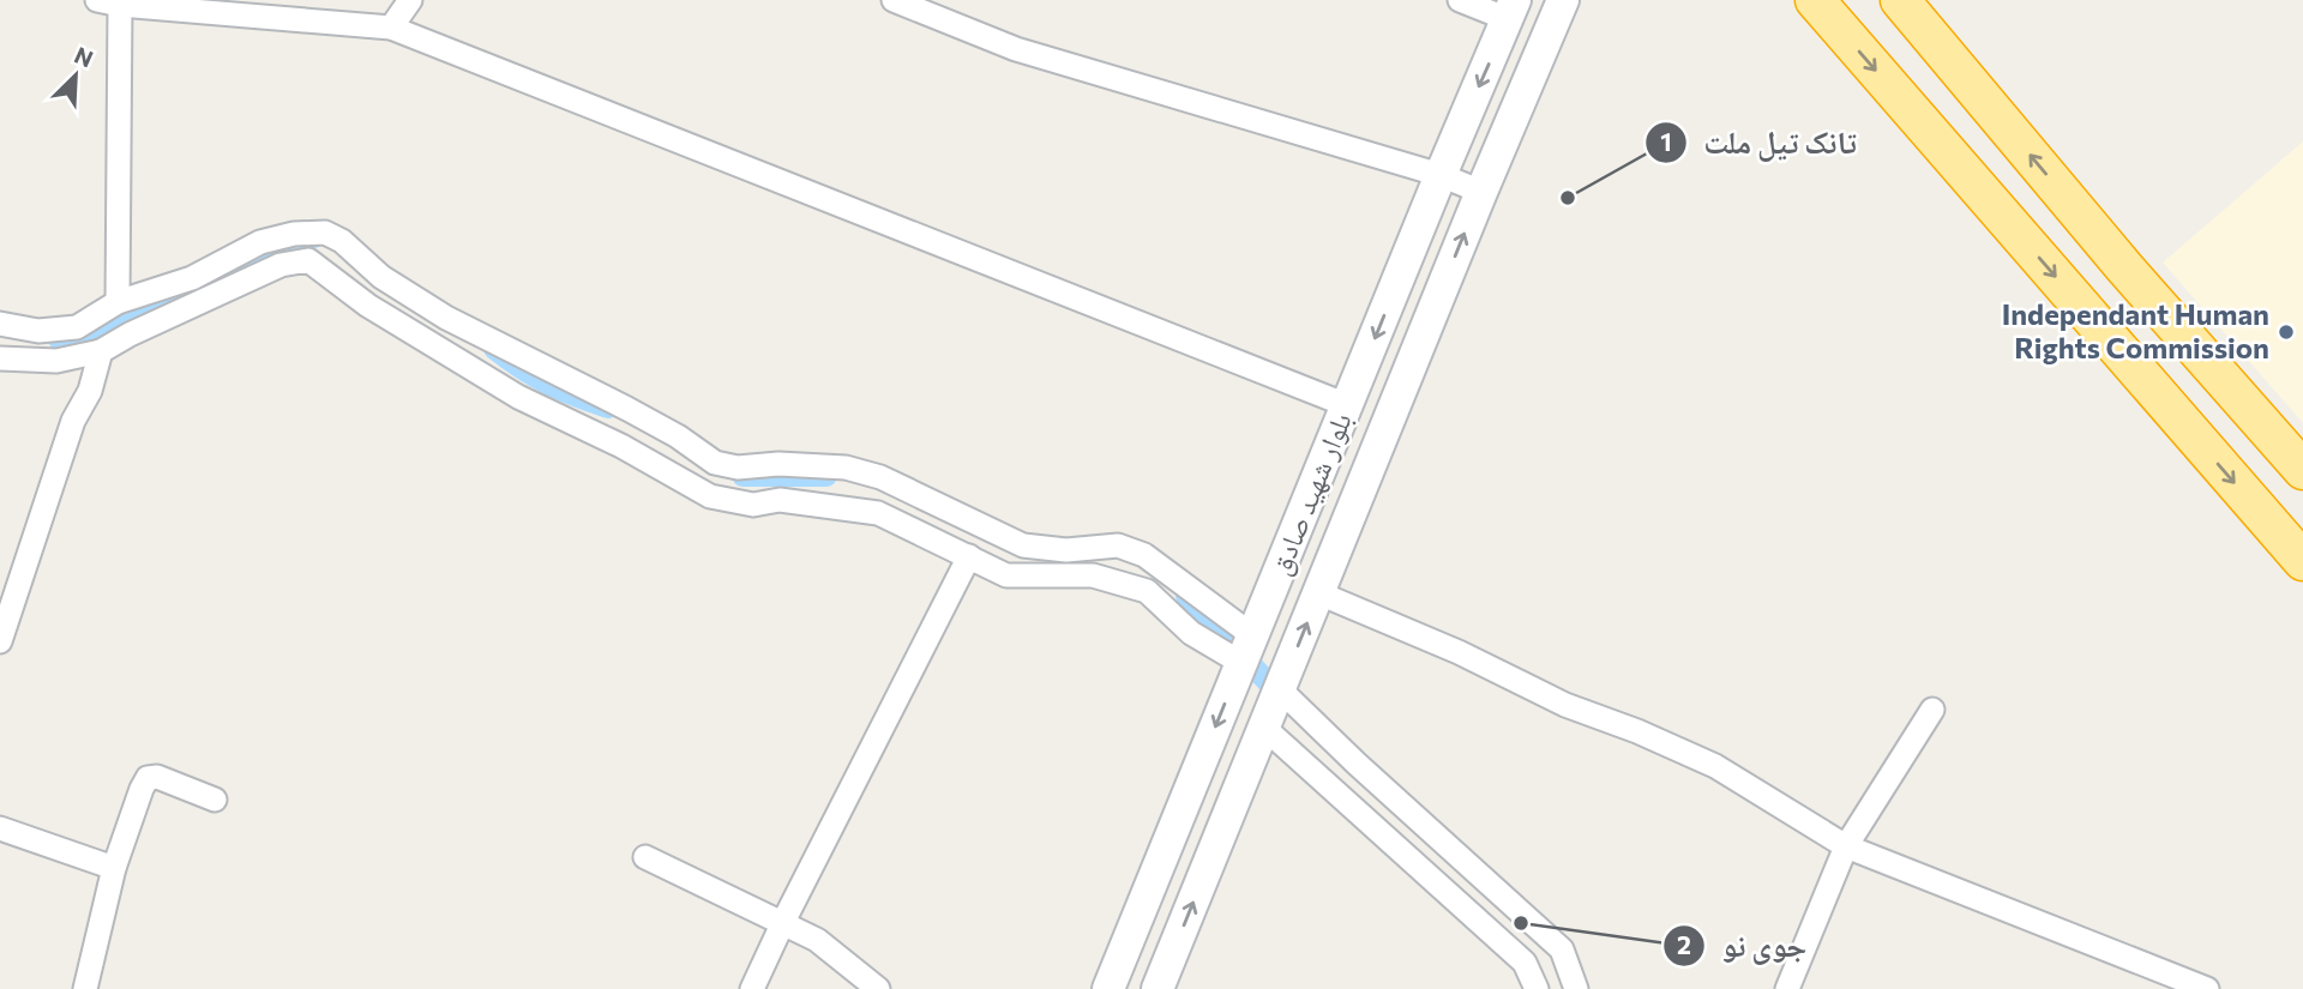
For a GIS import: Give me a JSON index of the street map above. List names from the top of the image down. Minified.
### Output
{"streets":{"main road":["بلوار شهید صادق"]},"places":["تانک تیل ملت","Independant Human Rights Commission","جوی نو"],"north":"top right"}
